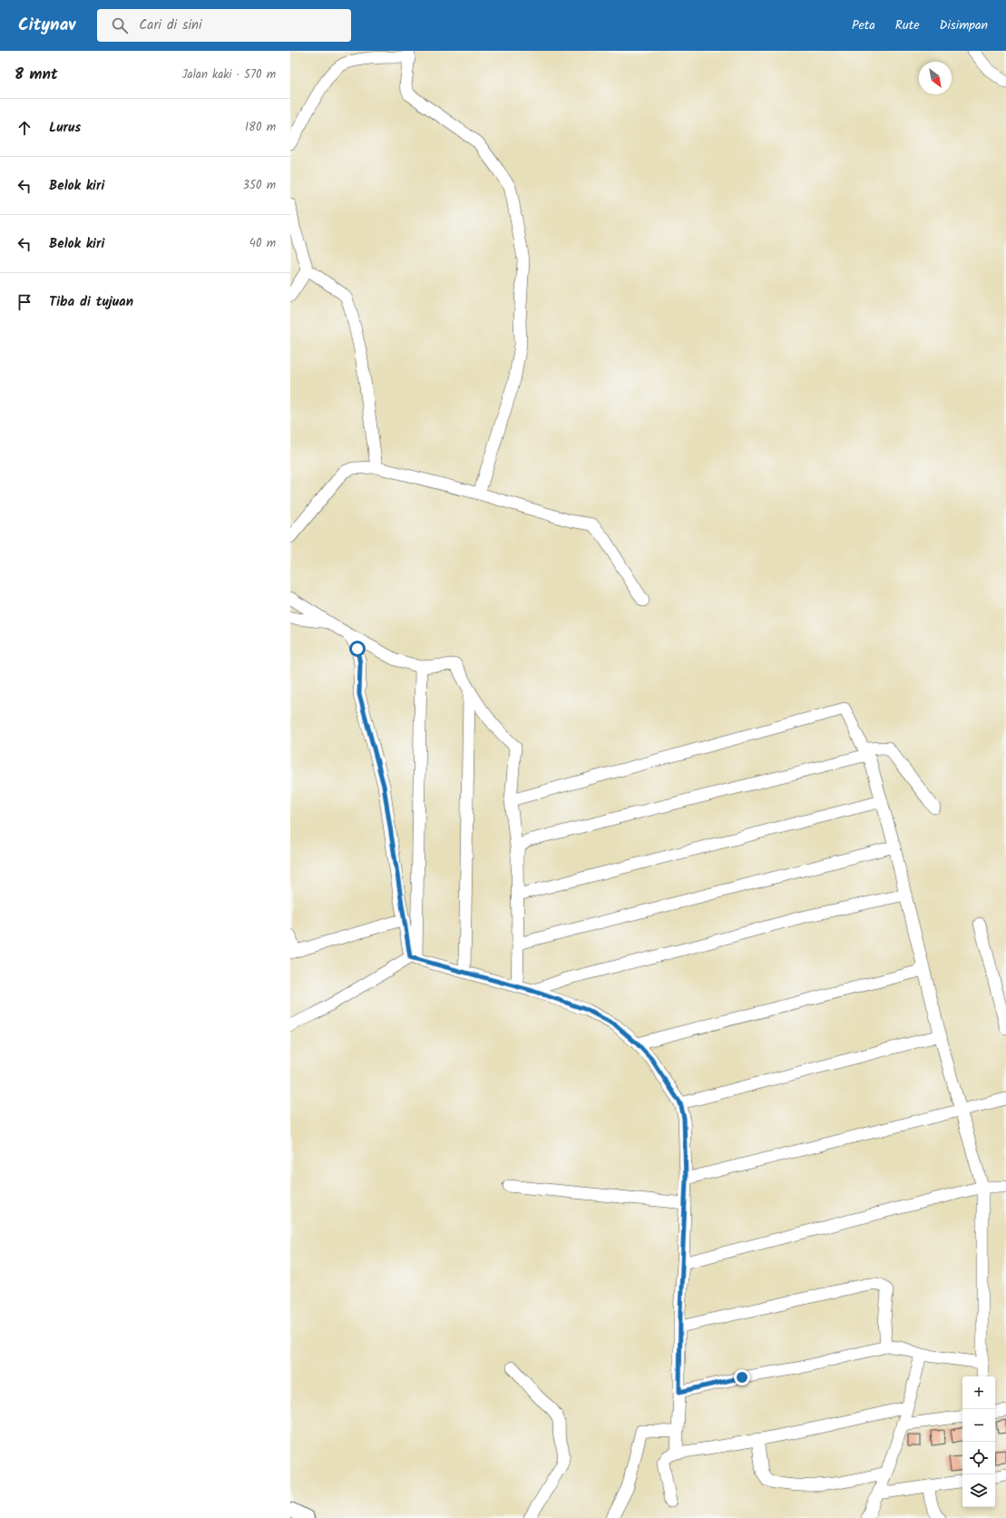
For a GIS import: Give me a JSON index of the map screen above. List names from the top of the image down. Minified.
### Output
{"north":"bottom right","page":{"header":"Citynav","search":"Cari di sini","nav":["Peta","Rute","Disimpan"],"heading":["8 mnt","Jalan kaki · 570 m"],"list":[["Lurus","180 m"],["Belok kiri","350 m"],["Belok kiri","40 m"],"Tiba di tujuan"],"map_buttons":["+","−"]}}
